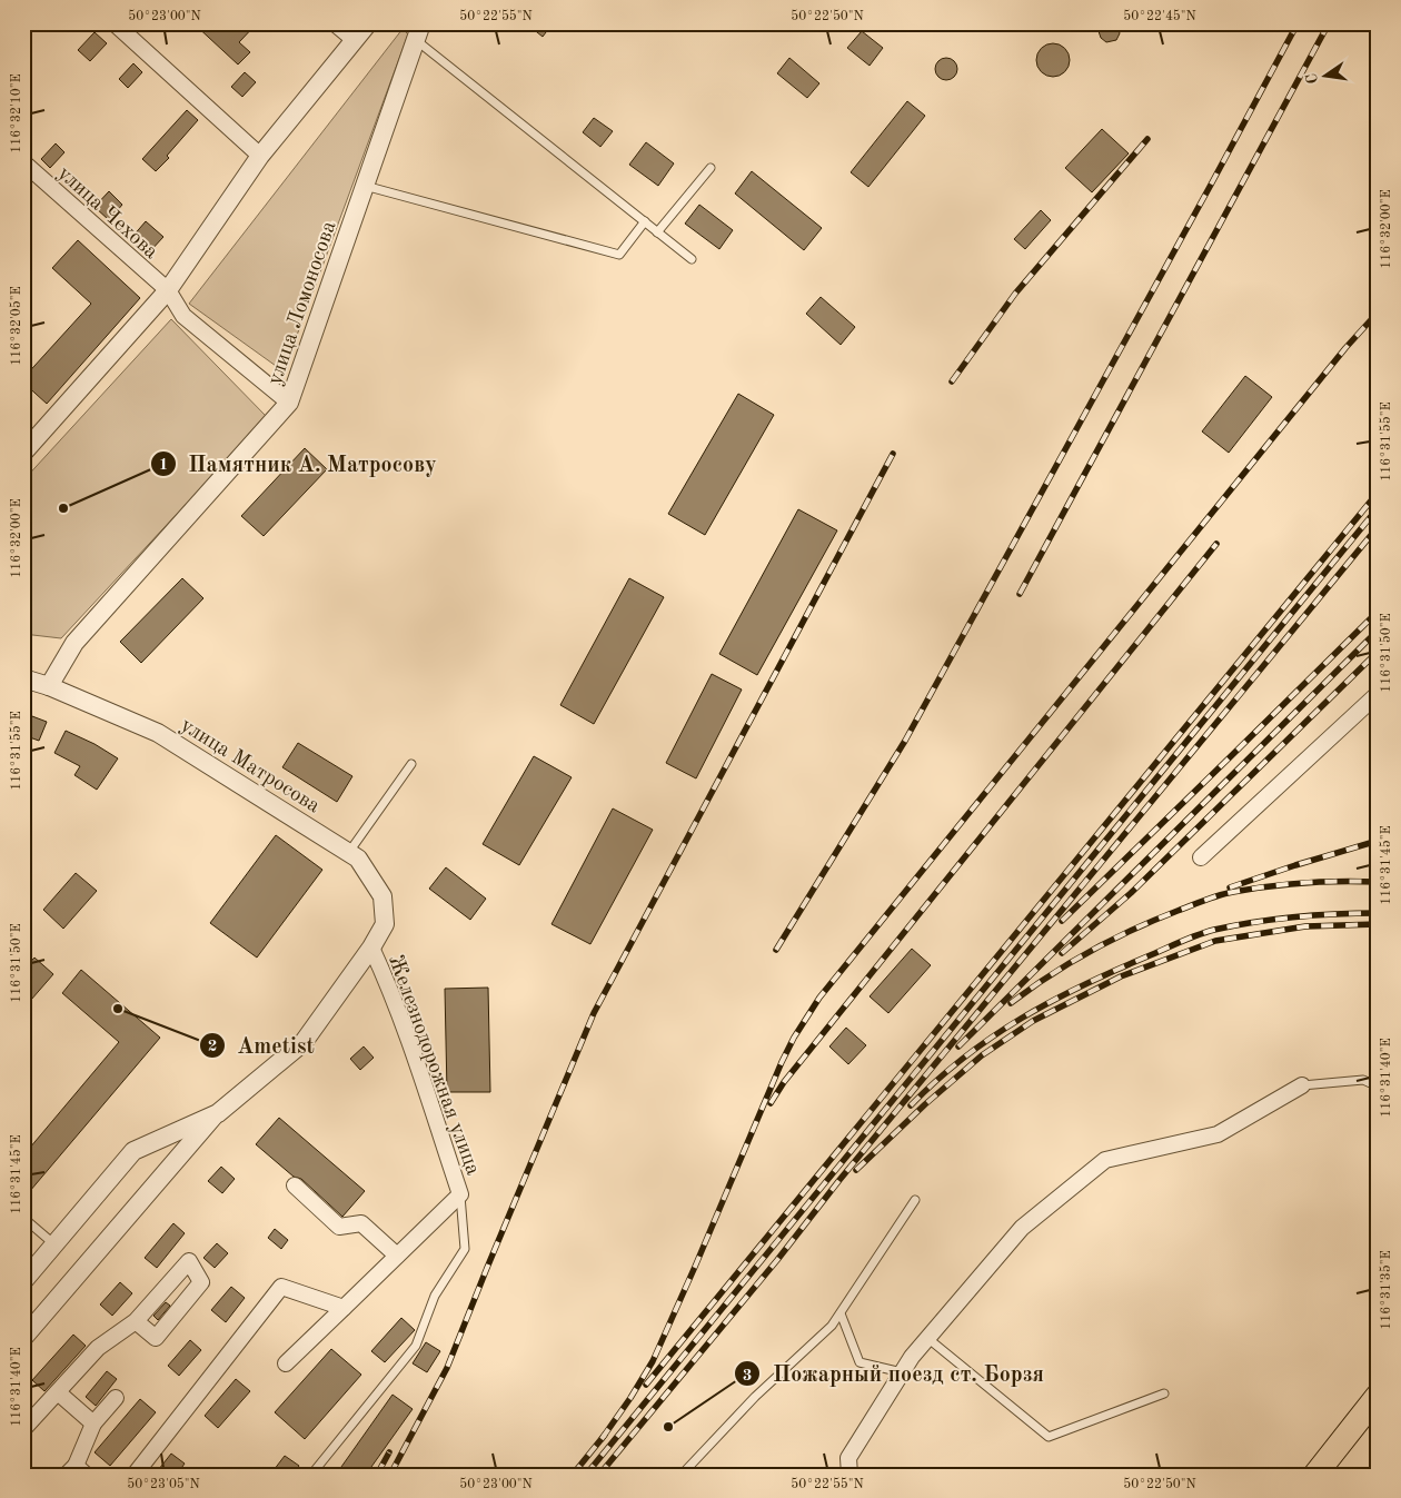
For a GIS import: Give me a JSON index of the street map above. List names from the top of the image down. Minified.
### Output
{"streets":{"street":["улица Чехова","улица Ломоносова","улица Матросова","Железнодорожная улица"]},"crossings":[["улица Чехова","улица Ломоносова"],["улица Ломоносова","улица Матросова"],["улица Матросова","Железнодорожная улица"]],"places":["Памятник А. Матросову","Ametist","Пожарный поезд ст. Борзя"],"north":"left","coordinates":["50°23'00\"N","50°22'55\"N","50°22'50\"N","50°22'45\"N","116°32'10\"E","116°32'00\"E","116°32'05\"E","116°31'55\"E","116°31'50\"E","116°31'45\"E","116°31'40\"E","116°31'35\"E","50°23'05\"N"]}
